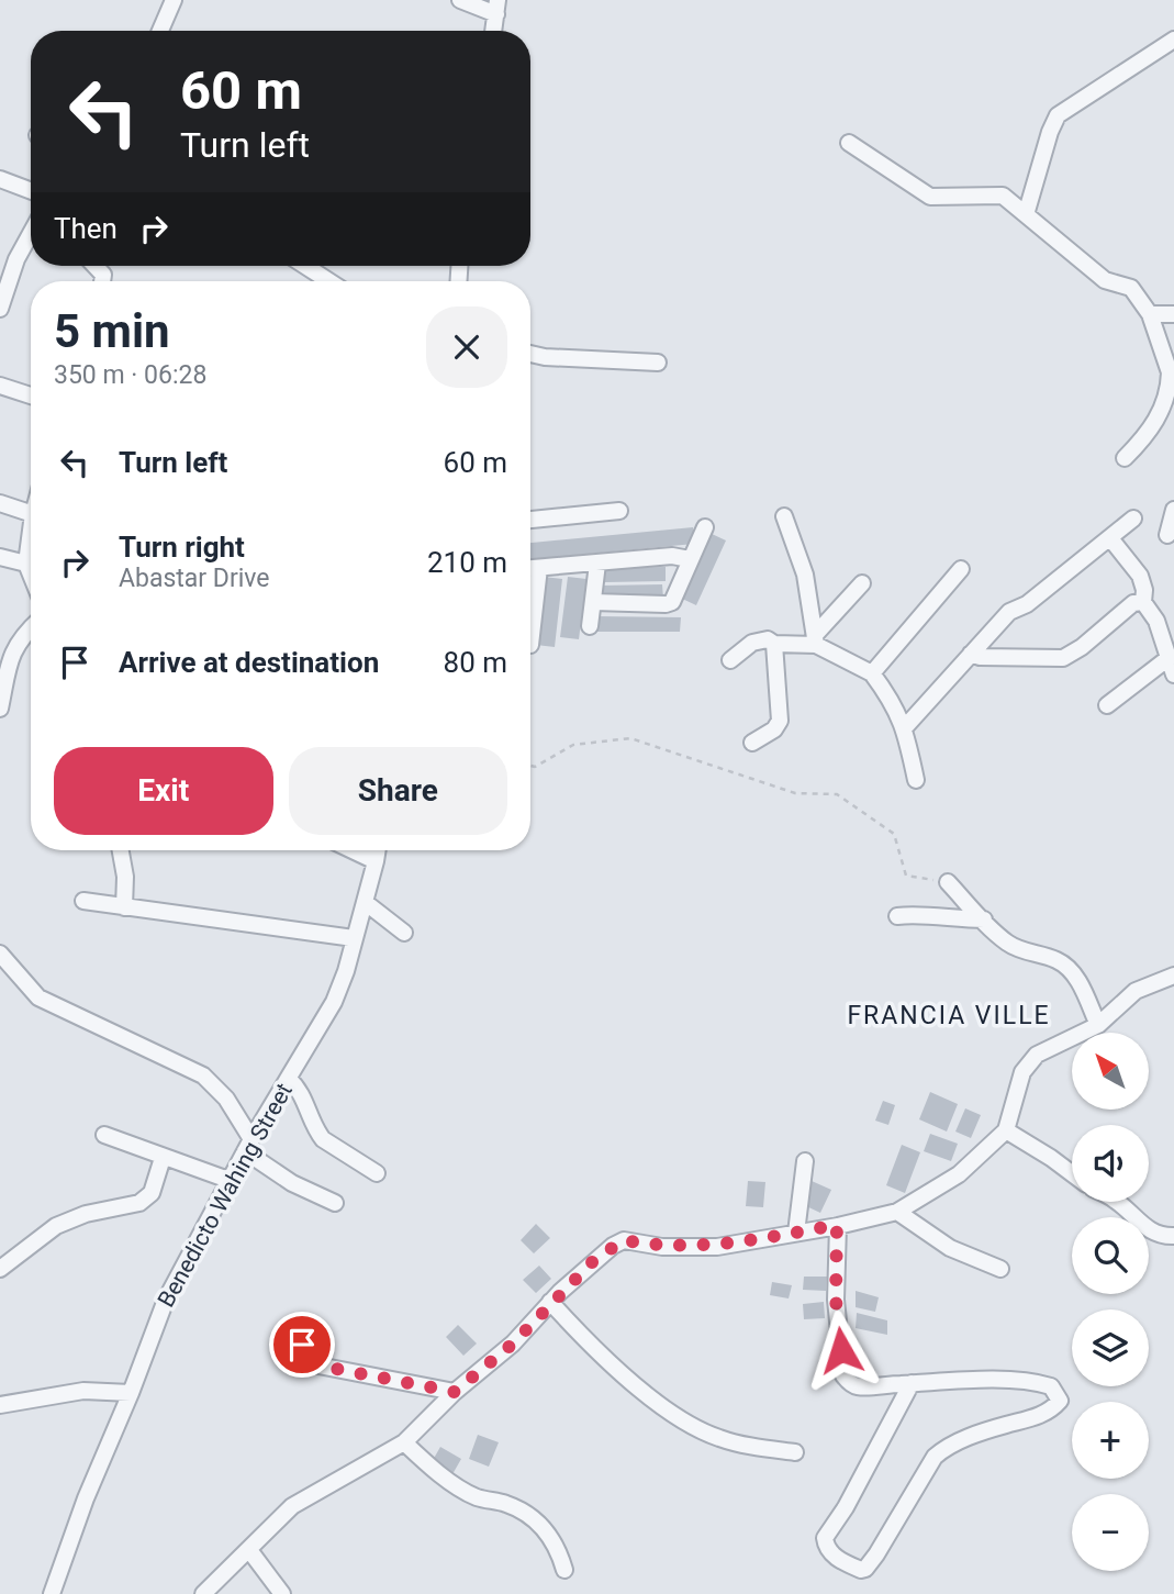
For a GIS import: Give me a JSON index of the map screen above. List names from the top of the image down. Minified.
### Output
{"streets":{"street":["Benedicto Wahing Street"]},"districts":["FRANCIA VILLE"],"north":"top left","page":{"turn":["60 m","Turn left"],"then":"Then","heading":["5 min","350 m · 06:28"],"list":[{"name":"Turn left","value":"60 m"},{"name":"Turn right","note":"Abastar Drive","value":"210 m"},{"name":"Arrive at destination","value":"80 m"}],"buttons":["Exit","Share"],"map_buttons":["+","−"]}}
